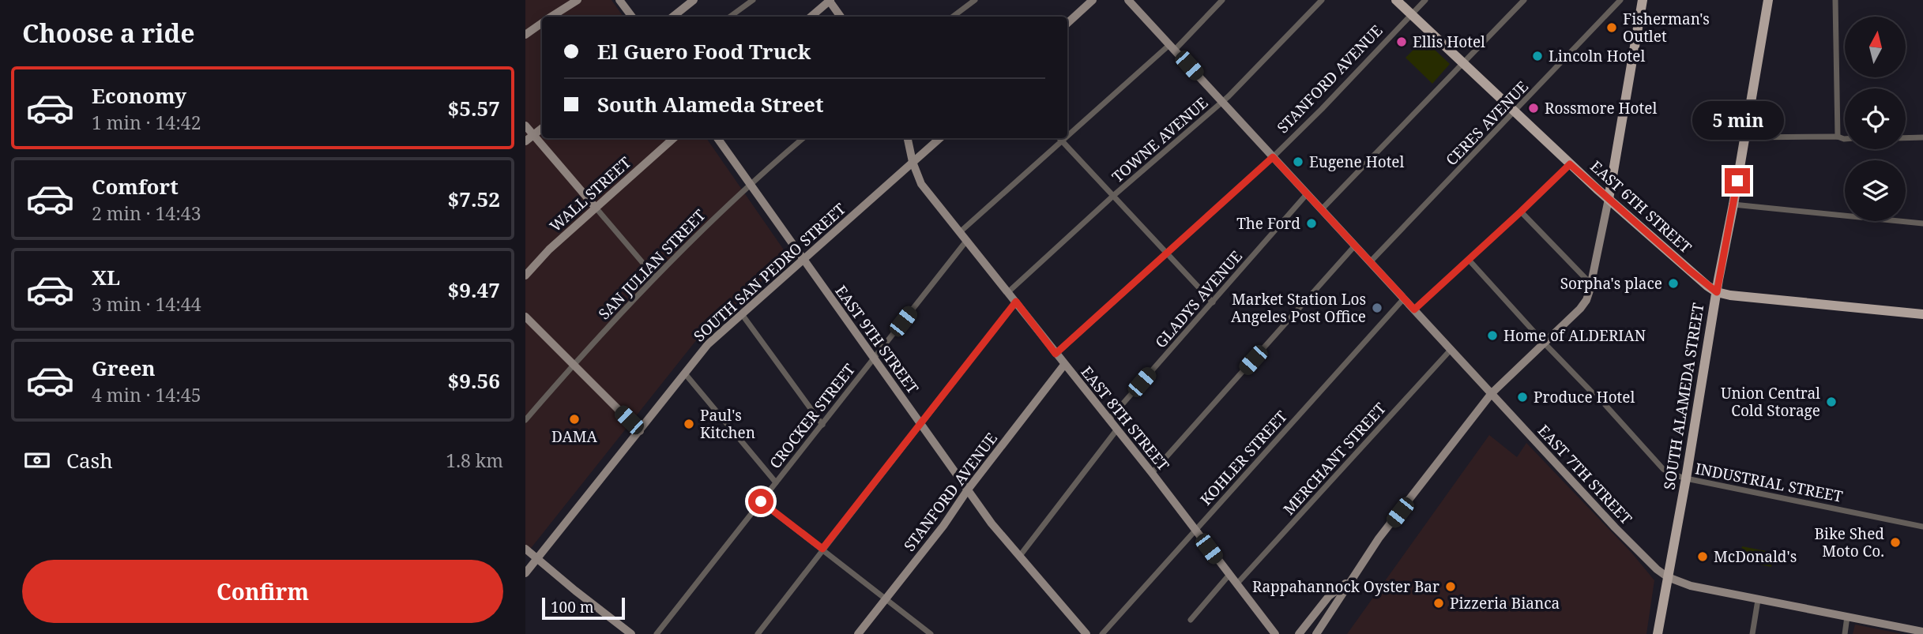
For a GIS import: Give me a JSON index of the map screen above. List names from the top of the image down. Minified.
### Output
{"streets":{"main road":["STANFORD AVENUE","WALL STREET","EAST 6TH STREET","SOUTH SAN PEDRO STREET","EAST 9TH STREET","SOUTH ALAMEDA STREET","EAST 8TH STREET","EAST 7TH STREET"],"street":["CERES AVENUE","TOWNE AVENUE","SAN JULIAN STREET","GLADYS AVENUE","CROCKER STREET","KOHLER STREET","MERCHANT STREET","INDUSTRIAL STREET"]},"crossings":[["STANFORD AVENUE","EAST 6TH STREET"],["STANFORD AVENUE","EAST 9TH STREET"],["STANFORD AVENUE","EAST 8TH STREET"],["STANFORD AVENUE","EAST 7TH STREET"],["CERES AVENUE","EAST 6TH STREET"],["CERES AVENUE","EAST 7TH STREET"],["TOWNE AVENUE","EAST 8TH STREET"],["TOWNE AVENUE","EAST 7TH STREET"],["EAST 6TH STREET","SOUTH ALAMEDA STREET"],["SAN JULIAN STREET","EAST 9TH STREET"],["SOUTH SAN PEDRO STREET","EAST 9TH STREET"],["SOUTH SAN PEDRO STREET","EAST 8TH STREET"],["GLADYS AVENUE","EAST 8TH STREET"],["GLADYS AVENUE","EAST 7TH STREET"],["EAST 9TH STREET","CROCKER STREET"],["SOUTH ALAMEDA STREET","EAST 7TH STREET"],["SOUTH ALAMEDA STREET","INDUSTRIAL STREET"],["CROCKER STREET","EAST 8TH STREET"],["EAST 8TH STREET","KOHLER STREET"],["EAST 8TH STREET","MERCHANT STREET"],["KOHLER STREET","EAST 7TH STREET"],["MERCHANT STREET","EAST 7TH STREET"]],"places":["Fisherman's Outlet","Ellis Hotel","Lincoln Hotel","Rossmore Hotel","Eugene Hotel","The Ford","Sorpha's place","Market Station Los Angeles Post Office","Home of ALDERIAN","Produce Hotel","Union Central Cold Storage","DAMA","Paul's Kitchen","Bike Shed Moto Co.","McDonald's","Rappahannock Oyster Bar","Pizzeria Bianca"],"scale_bar":"100 m","north":"top","page":{"heading":"Choose a ride","banner":["El Guero Food Truck","South Alameda Street"],"list":[{"name":"Economy","note":"1 min · 14:42","value":"$5.57"},{"name":"Comfort","note":"2 min · 14:43","value":"$7.52"},{"name":"XL","note":"3 min · 14:44","value":"$9.47"},{"name":"Green","note":"4 min · 14:45","value":"$9.56"}],"bubble":"5 min","pay":["Cash","1.8 km"],"buttons":"Confirm","scale":"100 m"}}
